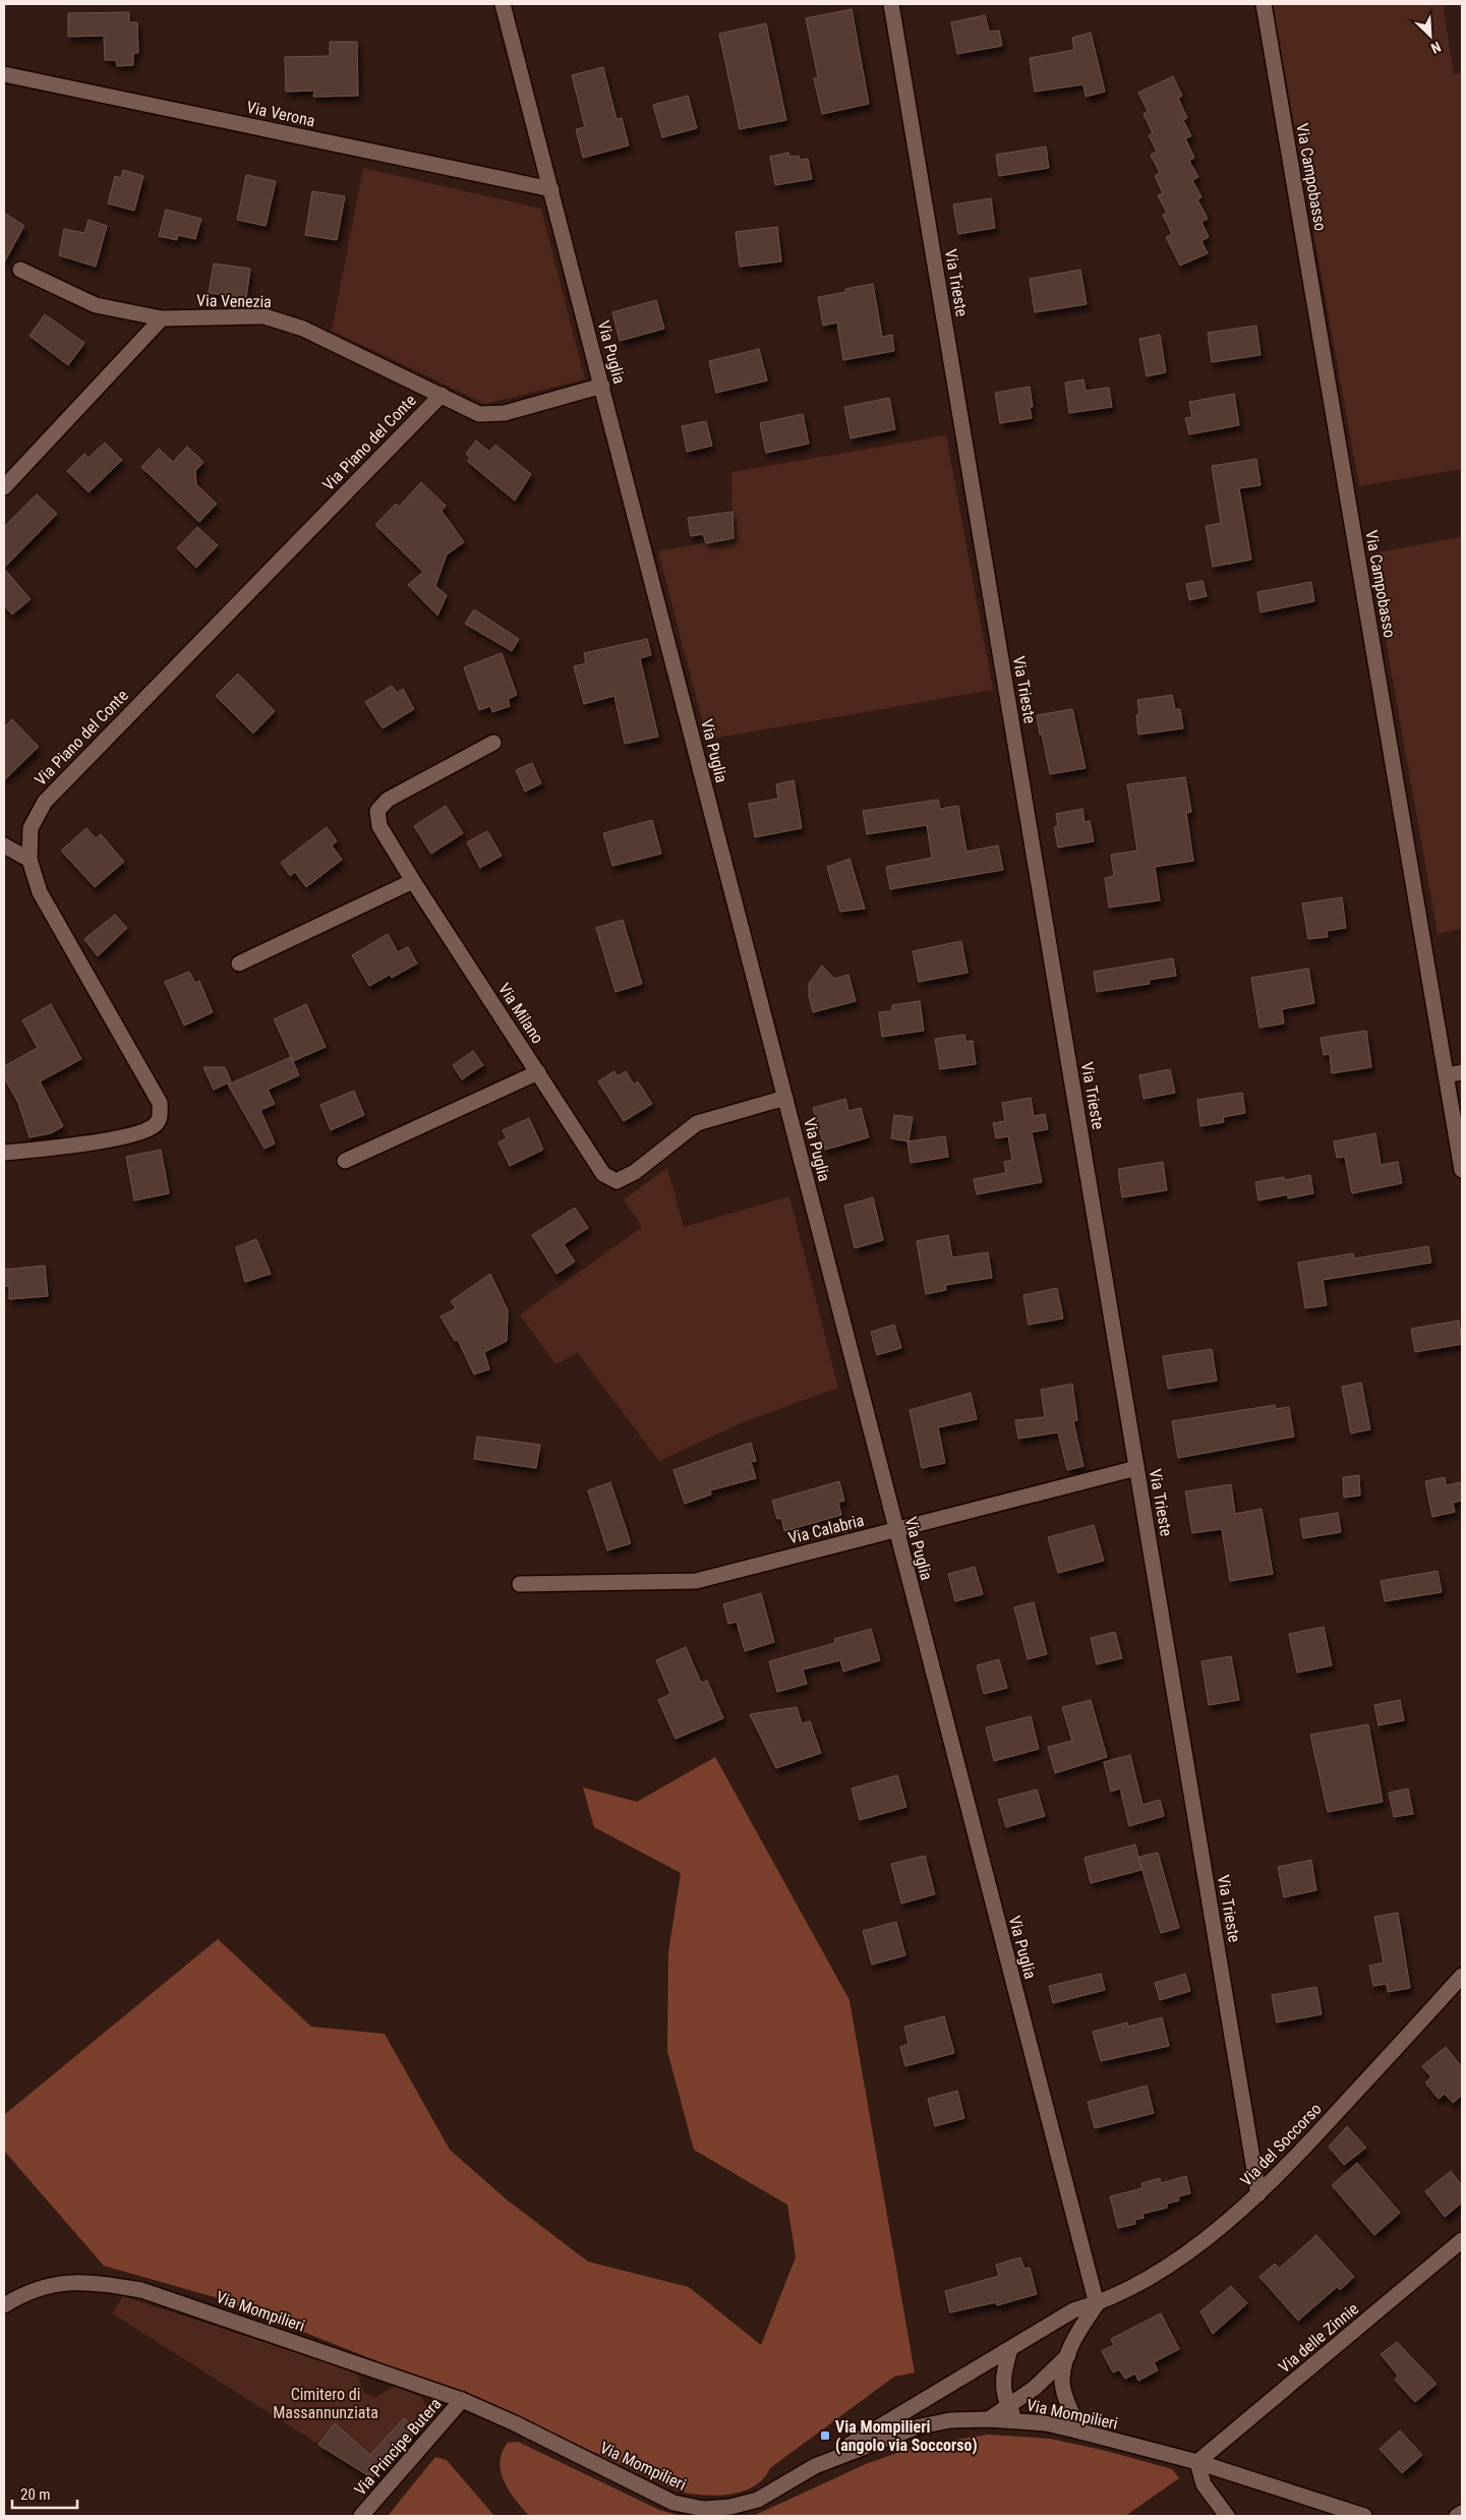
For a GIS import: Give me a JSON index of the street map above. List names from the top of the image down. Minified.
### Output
{"streets":{"street":["Via Verona","Via Campobasso","Via Trieste","Via Venezia","Via Puglia","Via Piano del Conte","Via Milano","Via Calabria","Via del Soccorso","Via Mompilieri","Via delle Zinnie","Via Principe Butera"]},"crossings":[["Via Verona","Via Puglia"],["Via Trieste","Via Calabria"],["Via Trieste","Via del Soccorso"],["Via Venezia","Via Puglia"],["Via Venezia","Via Piano del Conte"],["Via Puglia","Via Milano"],["Via Puglia","Via Calabria"],["Via Puglia","Via del Soccorso"],["Via del Soccorso","Via Mompilieri"],["Via Mompilieri","Via delle Zinnie"],["Via Mompilieri","Via Principe Butera"]],"parks":["Cimitero di Massannunziata"],"places":{"transit":["Via Mompilieri (angolo via Soccorso)"]},"scale_bar":"20 m","north":"bottom right"}
